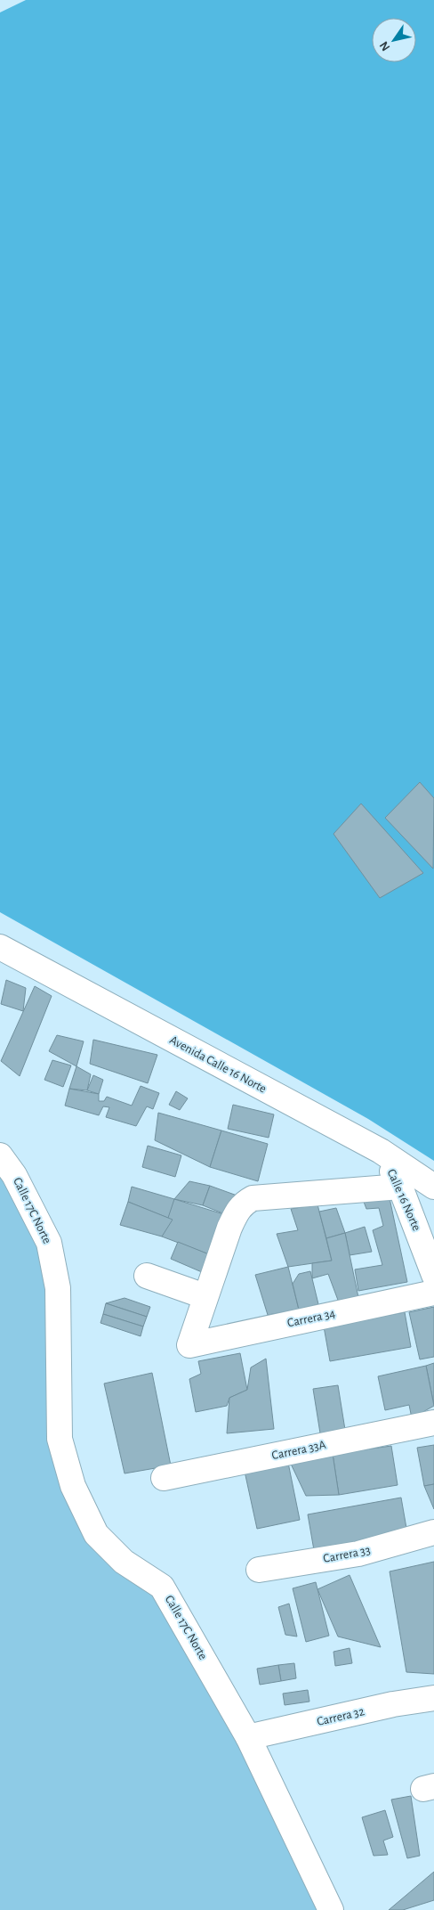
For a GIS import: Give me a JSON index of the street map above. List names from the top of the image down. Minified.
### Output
{"streets":{"street":["Avenida Calle 16 Norte","Calle 16 Norte","Calle 17C Norte","Carrera 34","Carrera 33A","Carrera 33","Carrera 32"]},"crossings":[["Avenida Calle 16 Norte","Calle 16 Norte"],["Calle 17C Norte","Carrera 32"]],"north":"bottom left"}
